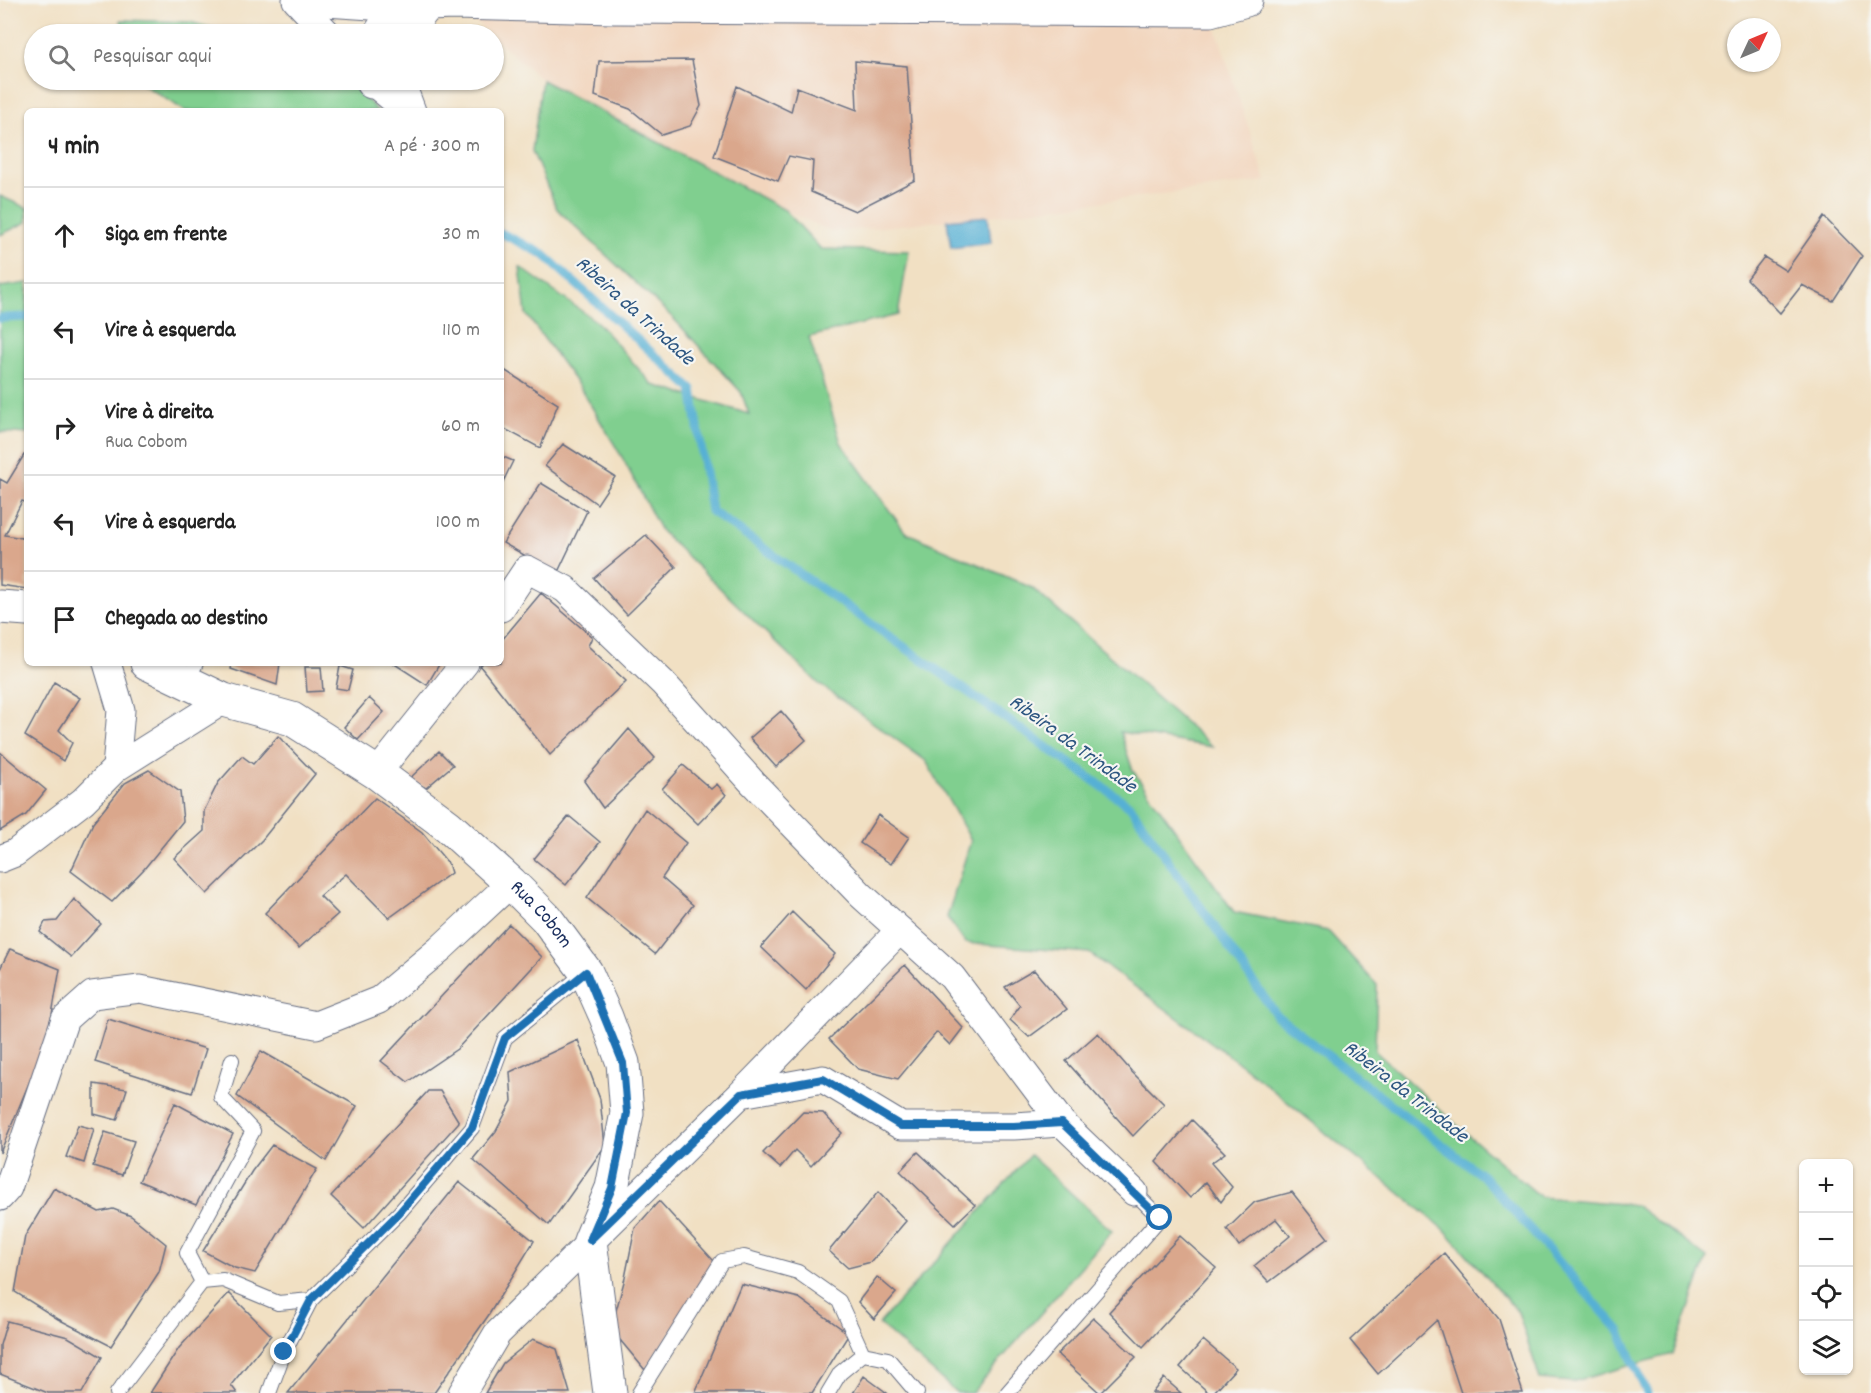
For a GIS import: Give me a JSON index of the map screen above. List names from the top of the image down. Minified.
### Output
{"streets":{"street":["Rua Cobom"]},"water":["Ribeira da Trindade"],"north":"top right","page":{"search":"Pesquisar aqui","heading":["4 min","A pé · 300 m"],"list":[["Siga em frente","30 m"],["Vire à esquerda","110 m"],["Vire à direita","Rua Cobom","60 m"],["Vire à esquerda","100 m"],"Chegada ao destino"],"map_buttons":["+","−"]}}
